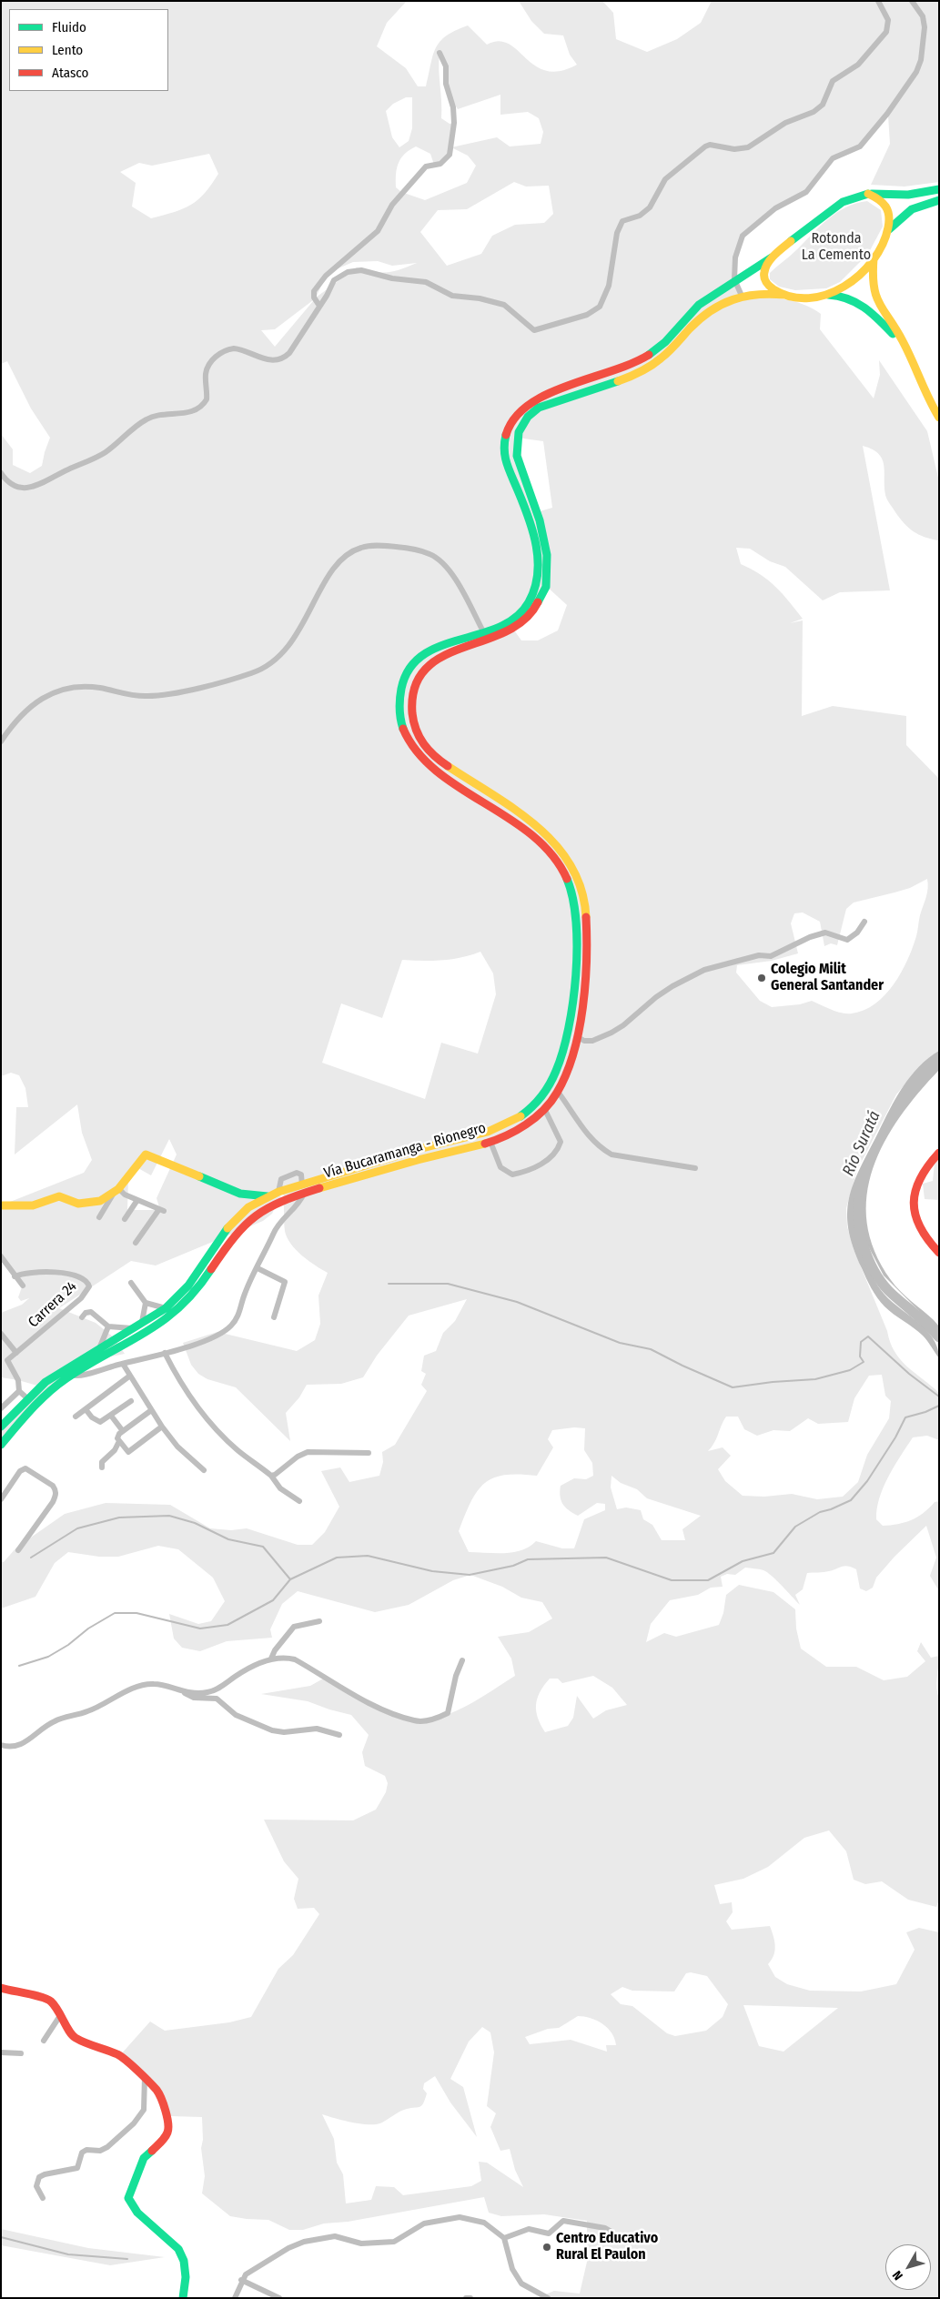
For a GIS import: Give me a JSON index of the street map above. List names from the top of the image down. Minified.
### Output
{"streets":{"main road":["Vía Bucaramanga - Rionegro"],"street":["Carrera 24"]},"water":["Río Suratá"],"parks":["Rotonda La Cemento"],"places":["Colegio Milit General Santander","Centro Educativo Rural El Paulon"],"legend":["Fluido","Lento","Atasco"],"north":"bottom left"}
